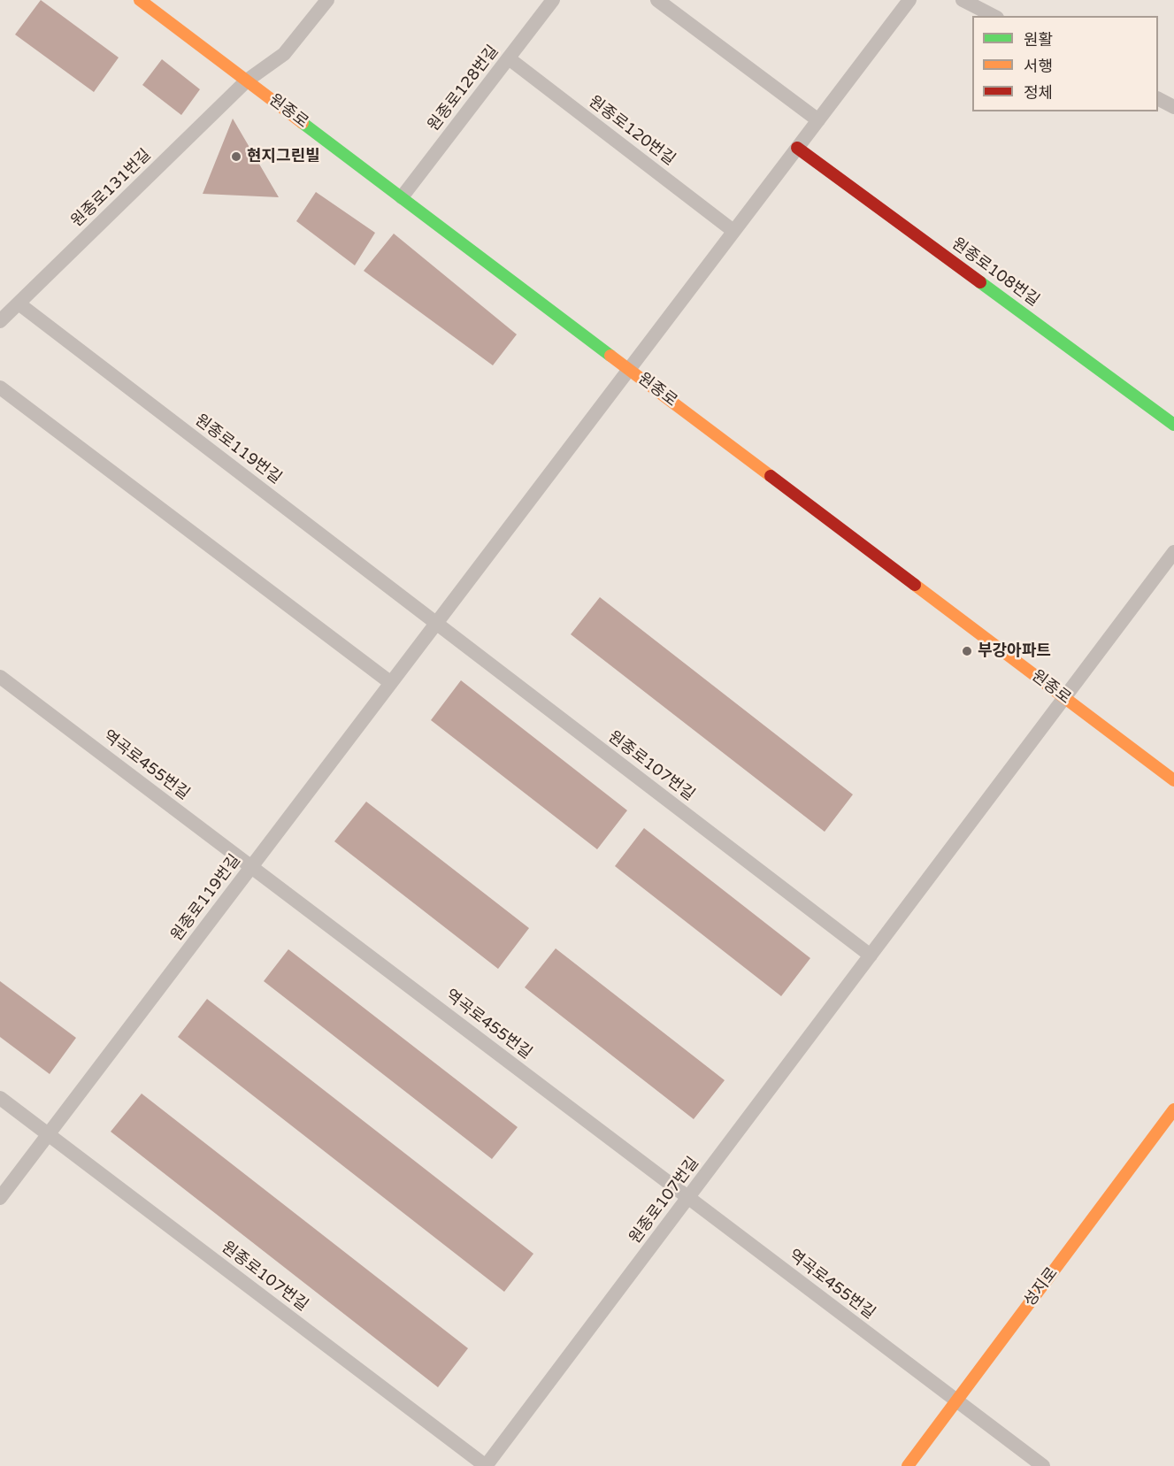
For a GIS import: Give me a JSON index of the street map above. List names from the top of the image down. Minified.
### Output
{"streets":{"street":["원종로","원종로108번길","성지로"],"lane":["원종로128번길","원종로120번길","원종로131번길","원종로119번길","역곡로455번길","원종로107번길"]},"crossings":[["원종로128번길","원종로"],["원종로128번길","원종로120번길"],["원종로","원종로131번길"],["원종로","원종로119번길"],["원종로","원종로107번길"],["원종로131번길","원종로119번길"],["원종로119번길","역곡로455번길"],["원종로119번길","원종로107번길"],["역곡로455번길","원종로107번길"],["역곡로455번길","성지로"]],"places":["현지그린빌","부강아파트"],"legend":["원활","서행","정체"]}
